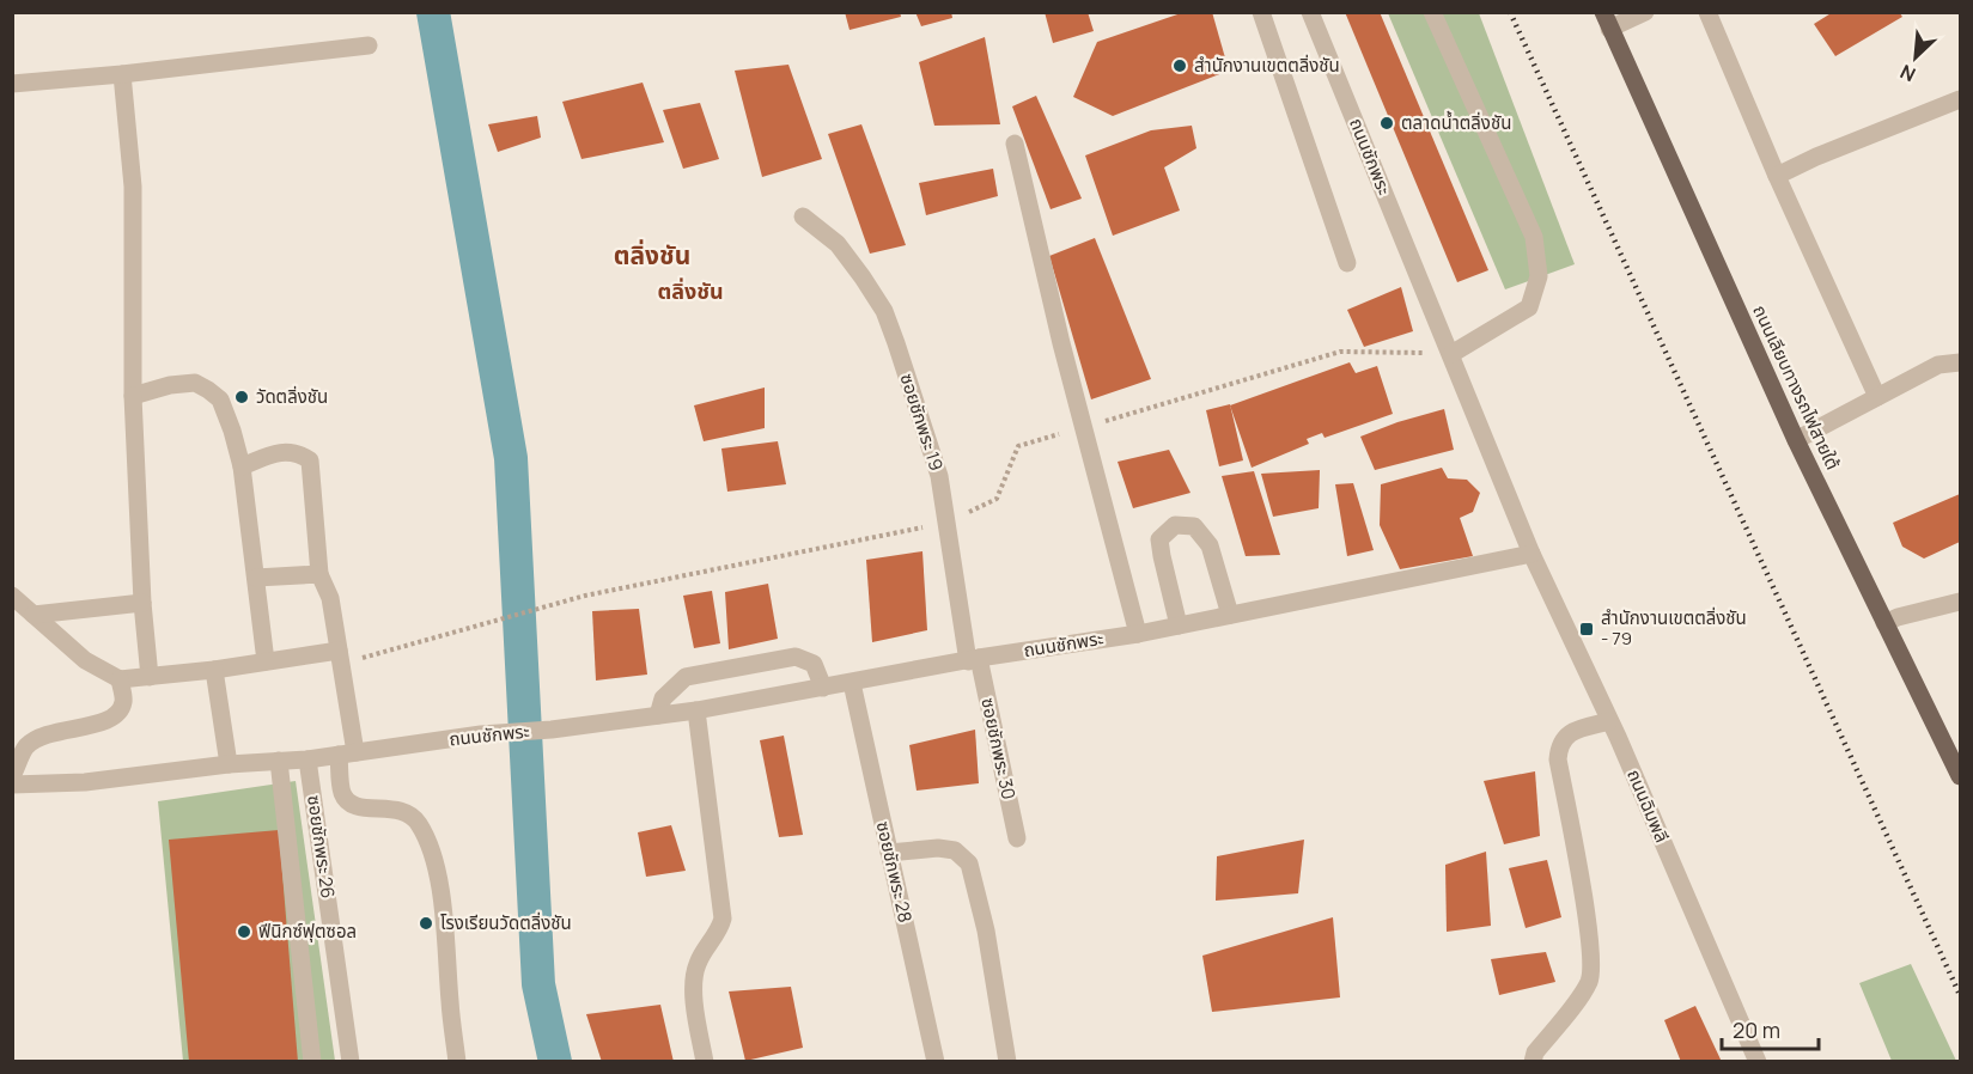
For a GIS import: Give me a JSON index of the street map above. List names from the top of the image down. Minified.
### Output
{"streets":{"main road":["ถนนเลียบทางรถไฟสายใต้"],"street":["ถนนชักพระ","ซอยชักพระ 19","ซอยชักพระ 30","ถนนฉิมพลี","ซอยชักพระ 26","ซอยชักพระ 28"]},"crossings":[["ถนนชักพระ","ซอยชักพระ 19"],["ถนนชักพระ","ซอยชักพระ 30"],["ถนนชักพระ","ถนนฉิมพลี"],["ถนนชักพระ","ซอยชักพระ 26"],["ถนนชักพระ","ซอยชักพระ 28"],["ซอยชักพระ 19","ซอยชักพระ 30"]],"districts":["ตลิ่งชัน","ตลิ่งชัน"],"places":{"other":["สำนักงานเขตตลิ่งชัน","ตลาดน้ำตลิ่งชัน","วัดตลิ่งชัน","โรงเรียนวัดตลิ่งชัน","ฟีนิกซ์ฟุตซอล"],"transit":["สำนักงานเขตตลิ่งชัน - 79"]},"scale_bar":"20 m","north":"bottom left"}
